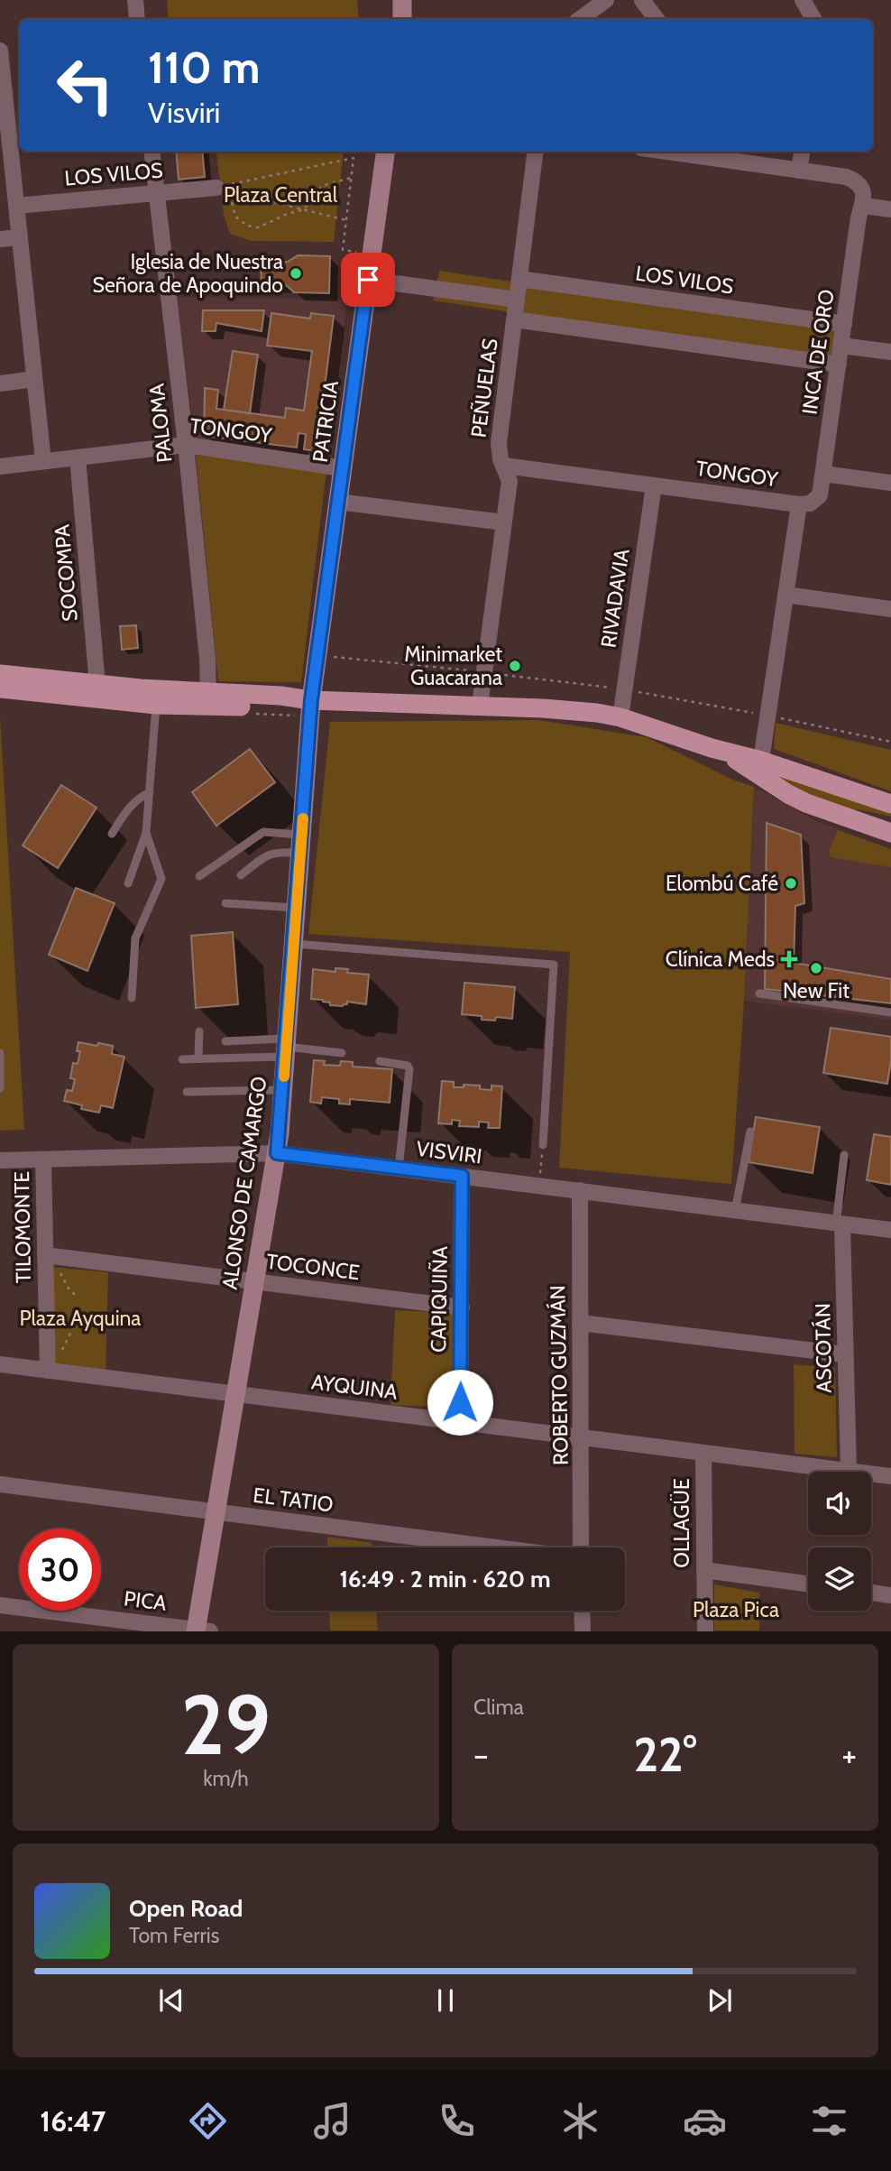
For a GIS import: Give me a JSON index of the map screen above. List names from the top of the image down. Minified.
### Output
{"streets":{"street":["LOS VILOS","INCA DE ORO","PEÑUELAS","PATRICIA","PALOMA","TONGOY","SOCOMPA","RIVADAVIA","VISVIRI","ALONSO DE CAMARGO","TILOMONTE","TOCONCE","CAPIQUIÑA","ASCOTÁN","ROBERTO GUZMÁN","AYQUINA","EL TATIO","OLLAGÜE","PICA"]},"crossings":[["LOS VILOS","INCA DE ORO"],["LOS VILOS","PEÑUELAS"],["LOS VILOS","PALOMA"],["INCA DE ORO","TONGOY"],["PEÑUELAS","TONGOY"],["PATRICIA","TONGOY"],["PATRICIA","ALONSO DE CAMARGO"],["PALOMA","TONGOY"],["TONGOY","SOCOMPA"],["TONGOY","RIVADAVIA"],["VISVIRI","ALONSO DE CAMARGO"],["VISVIRI","TILOMONTE"],["VISVIRI","CAPIQUIÑA"],["VISVIRI","ASCOTÁN"],["VISVIRI","ROBERTO GUZMÁN"],["ALONSO DE CAMARGO","TOCONCE"],["ALONSO DE CAMARGO","AYQUINA"],["ALONSO DE CAMARGO","EL TATIO"],["ALONSO DE CAMARGO","PICA"],["TILOMONTE","TOCONCE"],["TILOMONTE","AYQUINA"],["TOCONCE","CAPIQUIÑA"],["CAPIQUIÑA","AYQUINA"],["ASCOTÁN","AYQUINA"],["ROBERTO GUZMÁN","AYQUINA"],["AYQUINA","OLLAGÜE"]],"parks":["Plaza Central","Plaza Ayquina","Plaza Pica"],"places":{"other":["Iglesia de Nuestra Señora de Apoquindo","Minimarket Guacarana","Elombú Café","New Fit"],"health":["Clínica Meds"]},"page":{"turn":["110 m","Visviri"],"limit":"30","trip":"16:49 · 2 min · 620 m","tile":[["29","km/h"],"Clima"],"heat":["−","22°","+"],"song":["Open Road","Tom Ferris"],"tabs":"16:47"}}
